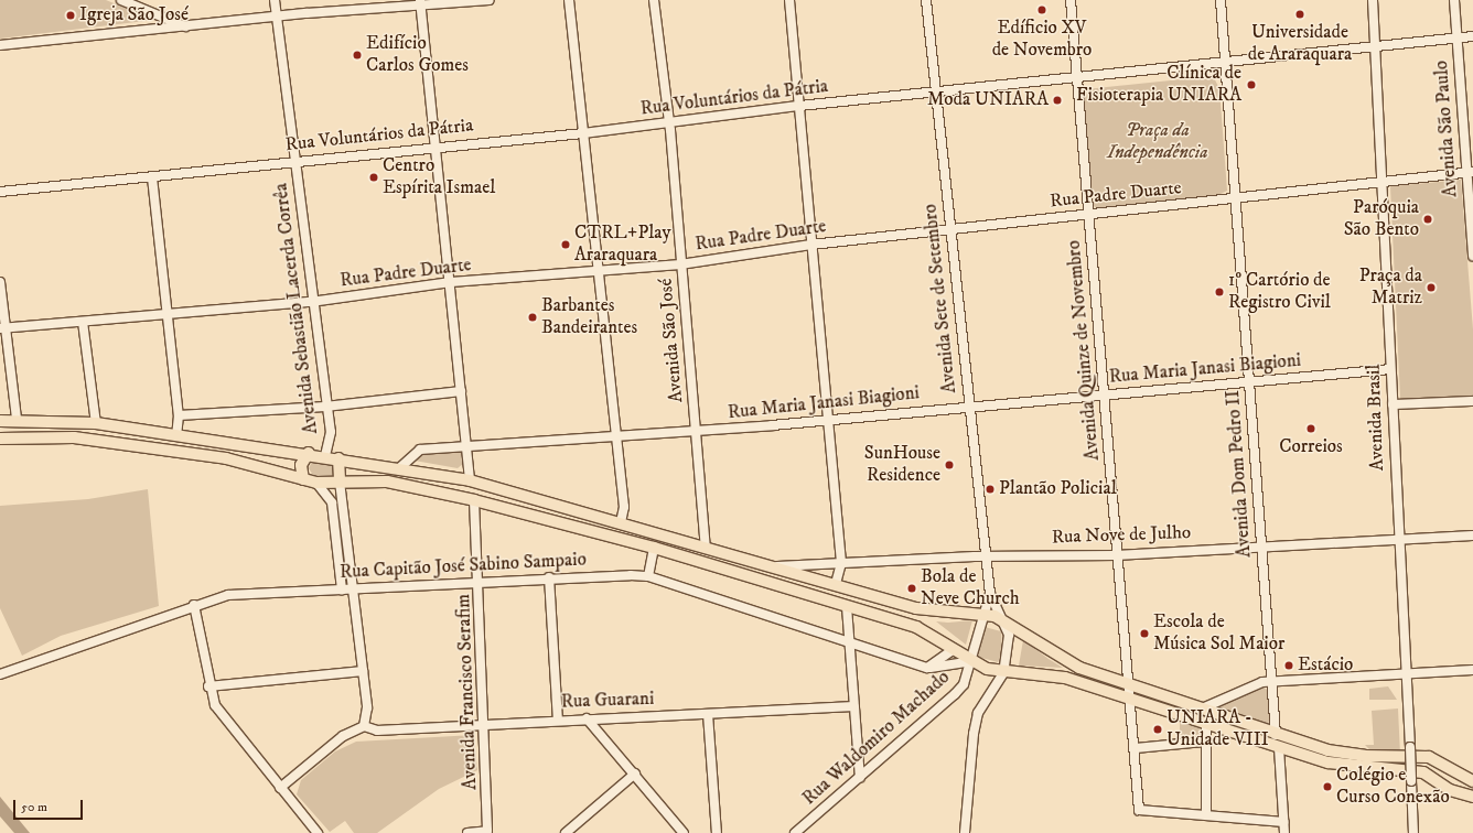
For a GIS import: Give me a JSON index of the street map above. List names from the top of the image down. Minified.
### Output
{"streets":{"street":["Rua Voluntários da Pátria","Avenida São Paulo","Rua Padre Duarte","Avenida Sete de Setembro","Avenida Sebastião Lacerda Corrêa","Avenida São José","Avenida Quinze de Novembro","Rua Maria Janasi Biagioni","Avenida Brasil","Avenida Dom Pedro II","Rua Nove de Julho","Rua Capitão José Sabino Sampaio","Avenida Francisco Serafim","Rua Guarani","Rua Waldomiro Machado"]},"crossings":[["Rua Voluntários da Pátria","Avenida São Paulo"],["Rua Voluntários da Pátria","Avenida Sete de Setembro"],["Rua Voluntários da Pátria","Avenida Sebastião Lacerda Corrêa"],["Rua Voluntários da Pátria","Avenida São José"],["Rua Voluntários da Pátria","Avenida Quinze de Novembro"],["Rua Voluntários da Pátria","Avenida Brasil"],["Rua Voluntários da Pátria","Avenida Dom Pedro II"],["Avenida São Paulo","Rua Padre Duarte"],["Rua Padre Duarte","Avenida Sete de Setembro"],["Rua Padre Duarte","Avenida Sebastião Lacerda Corrêa"],["Rua Padre Duarte","Avenida São José"],["Rua Padre Duarte","Avenida Quinze de Novembro"],["Rua Padre Duarte","Avenida Brasil"],["Rua Padre Duarte","Avenida Dom Pedro II"],["Avenida Sete de Setembro","Rua Maria Janasi Biagioni"],["Avenida Sete de Setembro","Rua Nove de Julho"],["Avenida Sete de Setembro","Rua Waldomiro Machado"],["Avenida São José","Rua Maria Janasi Biagioni"],["Avenida Quinze de Novembro","Rua Maria Janasi Biagioni"],["Avenida Quinze de Novembro","Rua Nove de Julho"],["Rua Maria Janasi Biagioni","Avenida Brasil"],["Rua Maria Janasi Biagioni","Avenida Dom Pedro II"],["Avenida Brasil","Rua Nove de Julho"],["Avenida Dom Pedro II","Rua Nove de Julho"],["Rua Capitão José Sabino Sampaio","Avenida Francisco Serafim"],["Rua Capitão José Sabino Sampaio","Rua Waldomiro Machado"],["Avenida Francisco Serafim","Rua Guarani"]],"parks":["Praça da Independência"],"places":["Edíficio XV de Novembro","Universidade de Araraquara","Igreja São José","Edifício Carlos Gomes","Clínica de Fisioterapia UNIARA","Moda UNIARA","Centro Espírita Ismael","Paróquia São Bento","CTRL+Play Araraquara","Praça da Matriz","1º Cartório de Registro Civil","Barbantes Bandeirantes","Correios","SunHouse Residence","Plantão Policial","Bola de Neve Church","Escola de Música Sol Maior","Estácio","UNIARA - Unidade VIII","Colégio e Curso Conexão"],"scale_bar":"50 m"}
